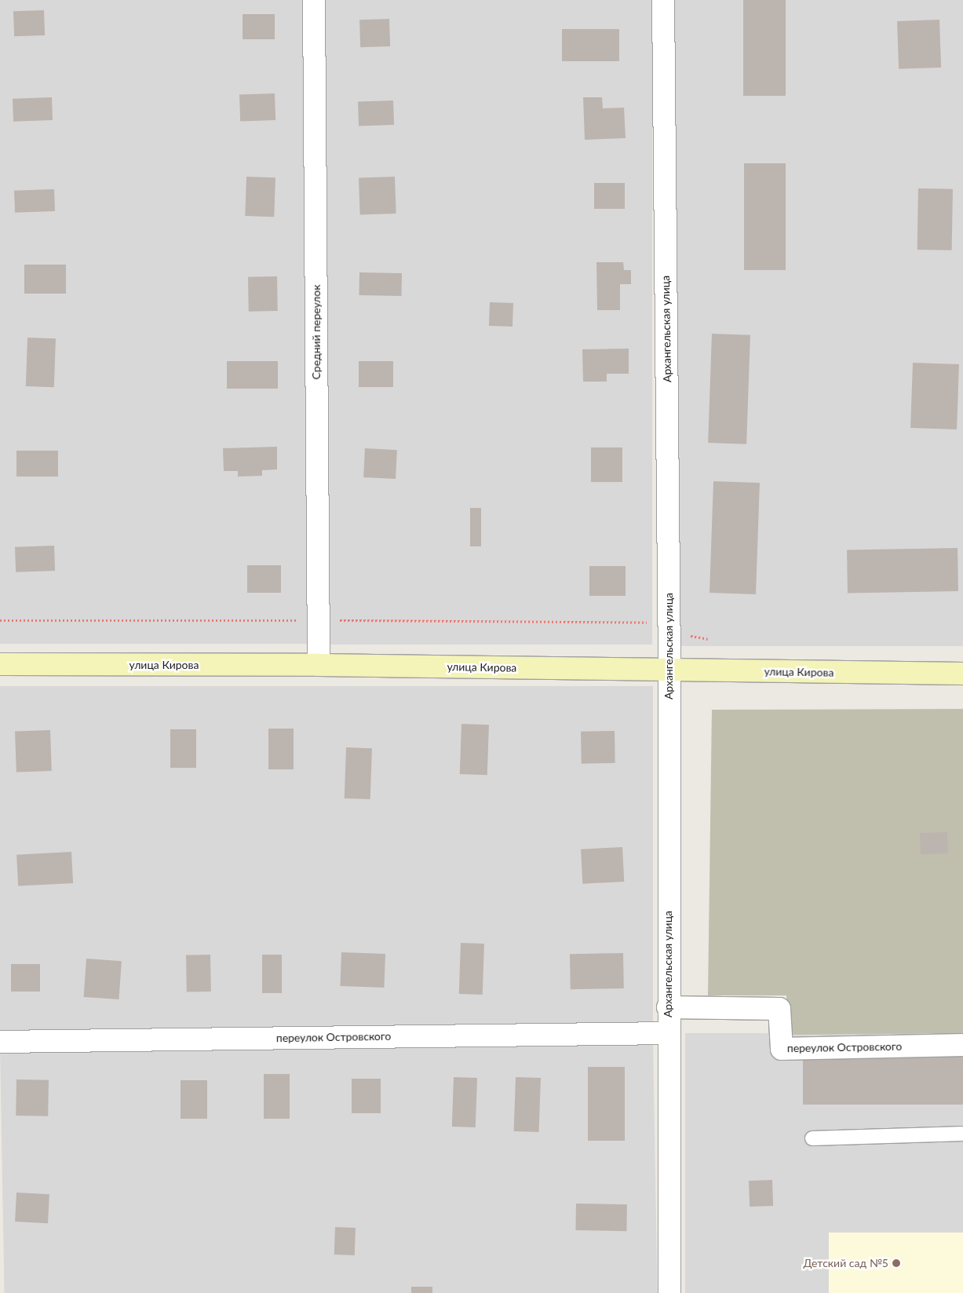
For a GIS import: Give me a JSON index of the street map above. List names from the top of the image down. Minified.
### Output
{"streets":{"main road":["улица Кирова"],"street":["Архангельская улица","Средний переулок","переулок Островского"]},"crossings":[["Архангельская улица","улица Кирова"],["Архангельская улица","переулок Островского"],["Средний переулок","улица Кирова"]],"places":["Детский сад №5"]}
